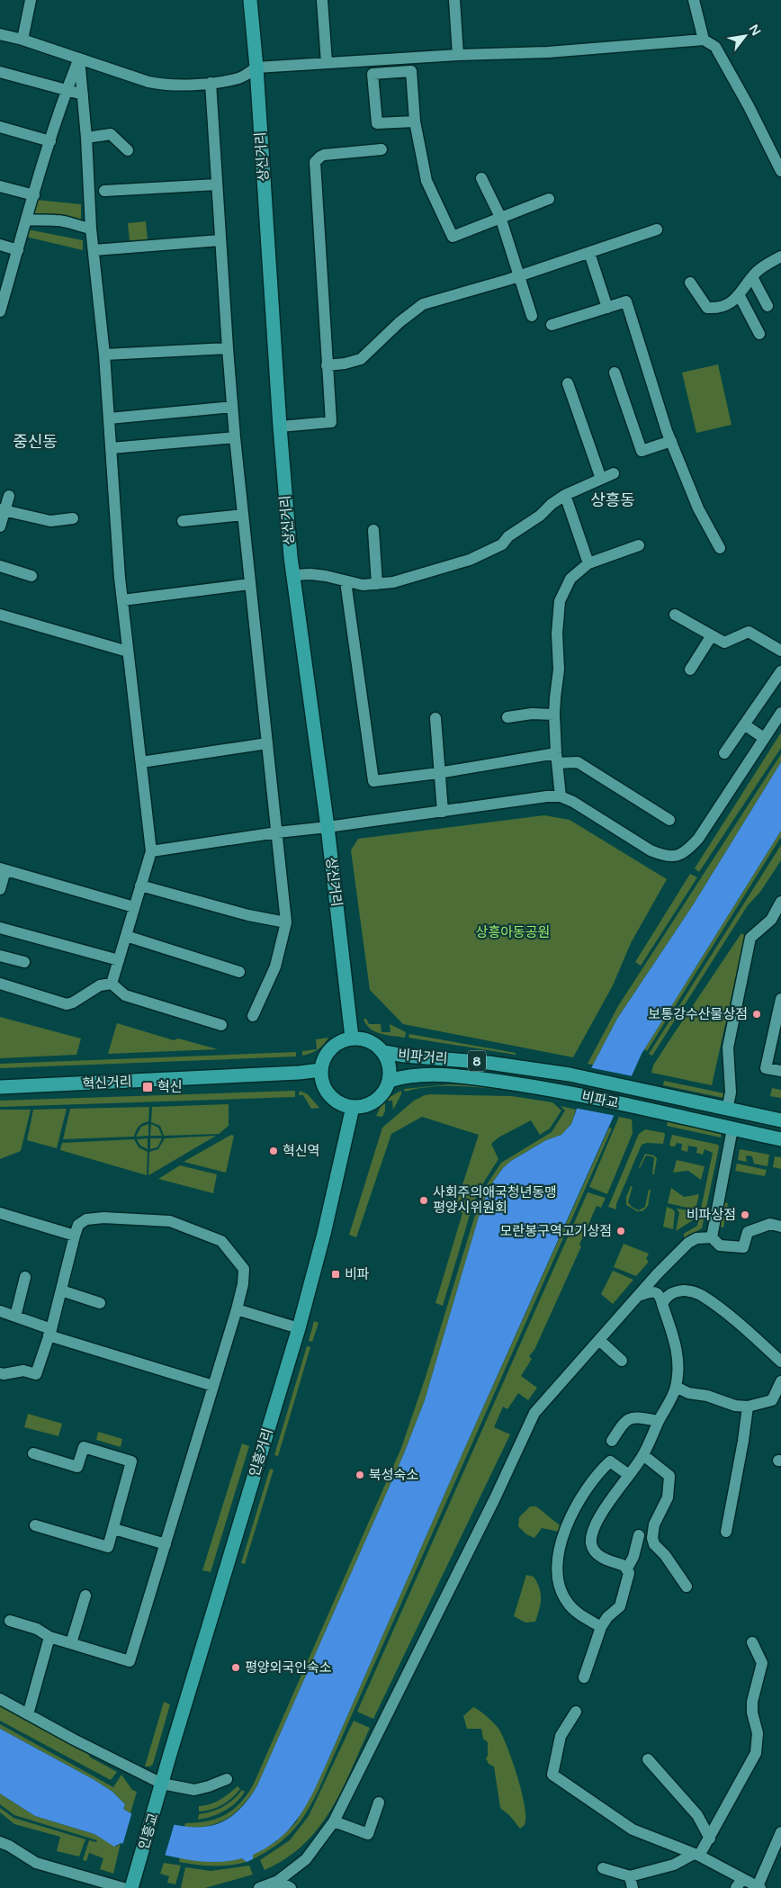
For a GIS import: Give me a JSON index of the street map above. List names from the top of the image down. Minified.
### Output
{"streets":{"main road":["상신거리","비파거리","8","혁신거리","비파교","인흥거리","인흥교"]},"crossings":[["상신거리","비파거리"],["상신거리","혁신거리"],["상신거리","인흥거리"],["비파거리","혁신거리"],["비파거리","비파교"],["비파거리","인흥거리"],["8","비파교"],["혁신거리","인흥거리"],["인흥거리","인흥교"]],"districts":["중신동","상흥동"],"parks":["상흥아동공원"],"places":{"other":["보통강수산물상점","혁신역","사회주의애국청년동맹 평양시위원회","비파상점","모란봉구역고기상점","북성숙소","평양외국인숙소"],"transit":["혁신","비파"]},"north":"top right"}
